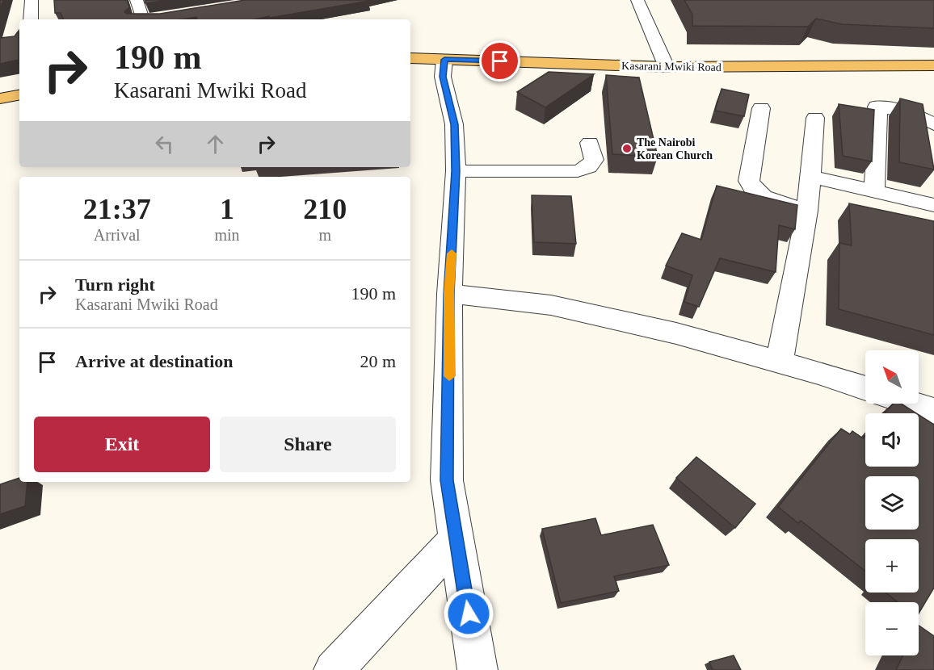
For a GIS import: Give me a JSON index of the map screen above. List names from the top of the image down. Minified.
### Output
{"streets":{"main road":["Kasarani Mwiki Road"]},"places":["The Nairobi Korean Church"],"north":"top left","page":{"turn":["190 m","Kasarani Mwiki Road"],"eta":["21:37","Arrival","1","min","210","m"],"list":[{"name":"Turn right","note":"Kasarani Mwiki Road","value":"190 m"},{"name":"Arrive at destination","value":"20 m"}],"map_buttons":["+","−"],"buttons":["Exit","Share"]}}
